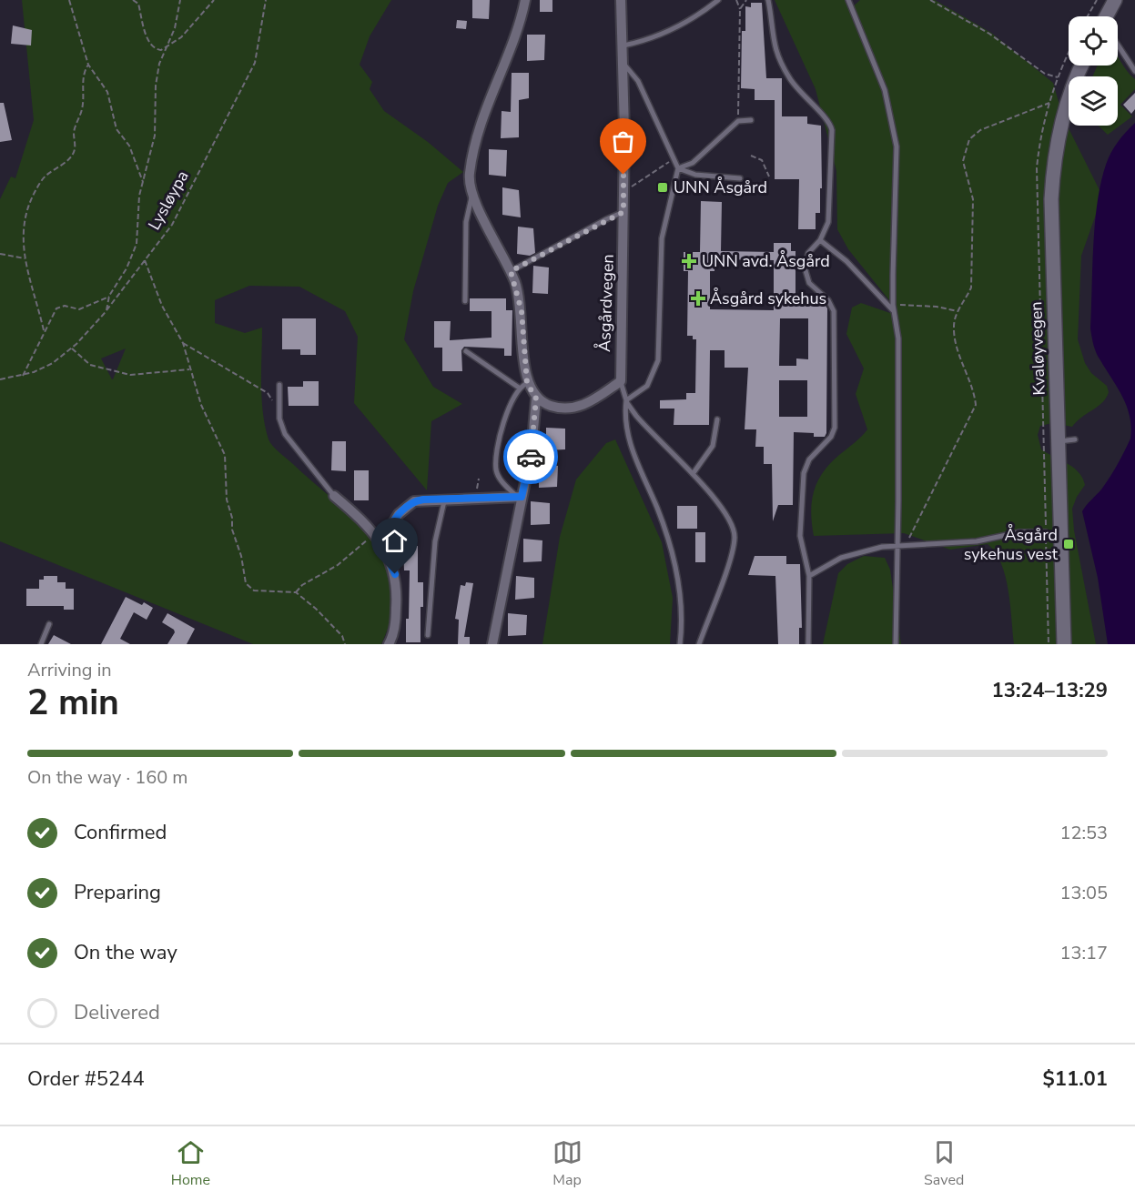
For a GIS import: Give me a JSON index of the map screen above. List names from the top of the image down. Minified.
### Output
{"streets":{"street":["Åsgårdvegen","Kvaløyvegen"],"path":["Lysløypa"]},"places":{"transit":["UNN Åsgård","Åsgård sykehus vest"],"health":["UNN avd. Åsgård","Åsgård sykehus"]},"page":{"heading":["2 min","Arriving in","13:24–13:29"],"panel":["Order #5244","$11.01"],"bar":"On the way · 160 m","list":[["Confirmed","12:53"],["Preparing","13:05"],["On the way","13:17"],"Delivered"],"tabs":["Home","Map","Saved"]}}
